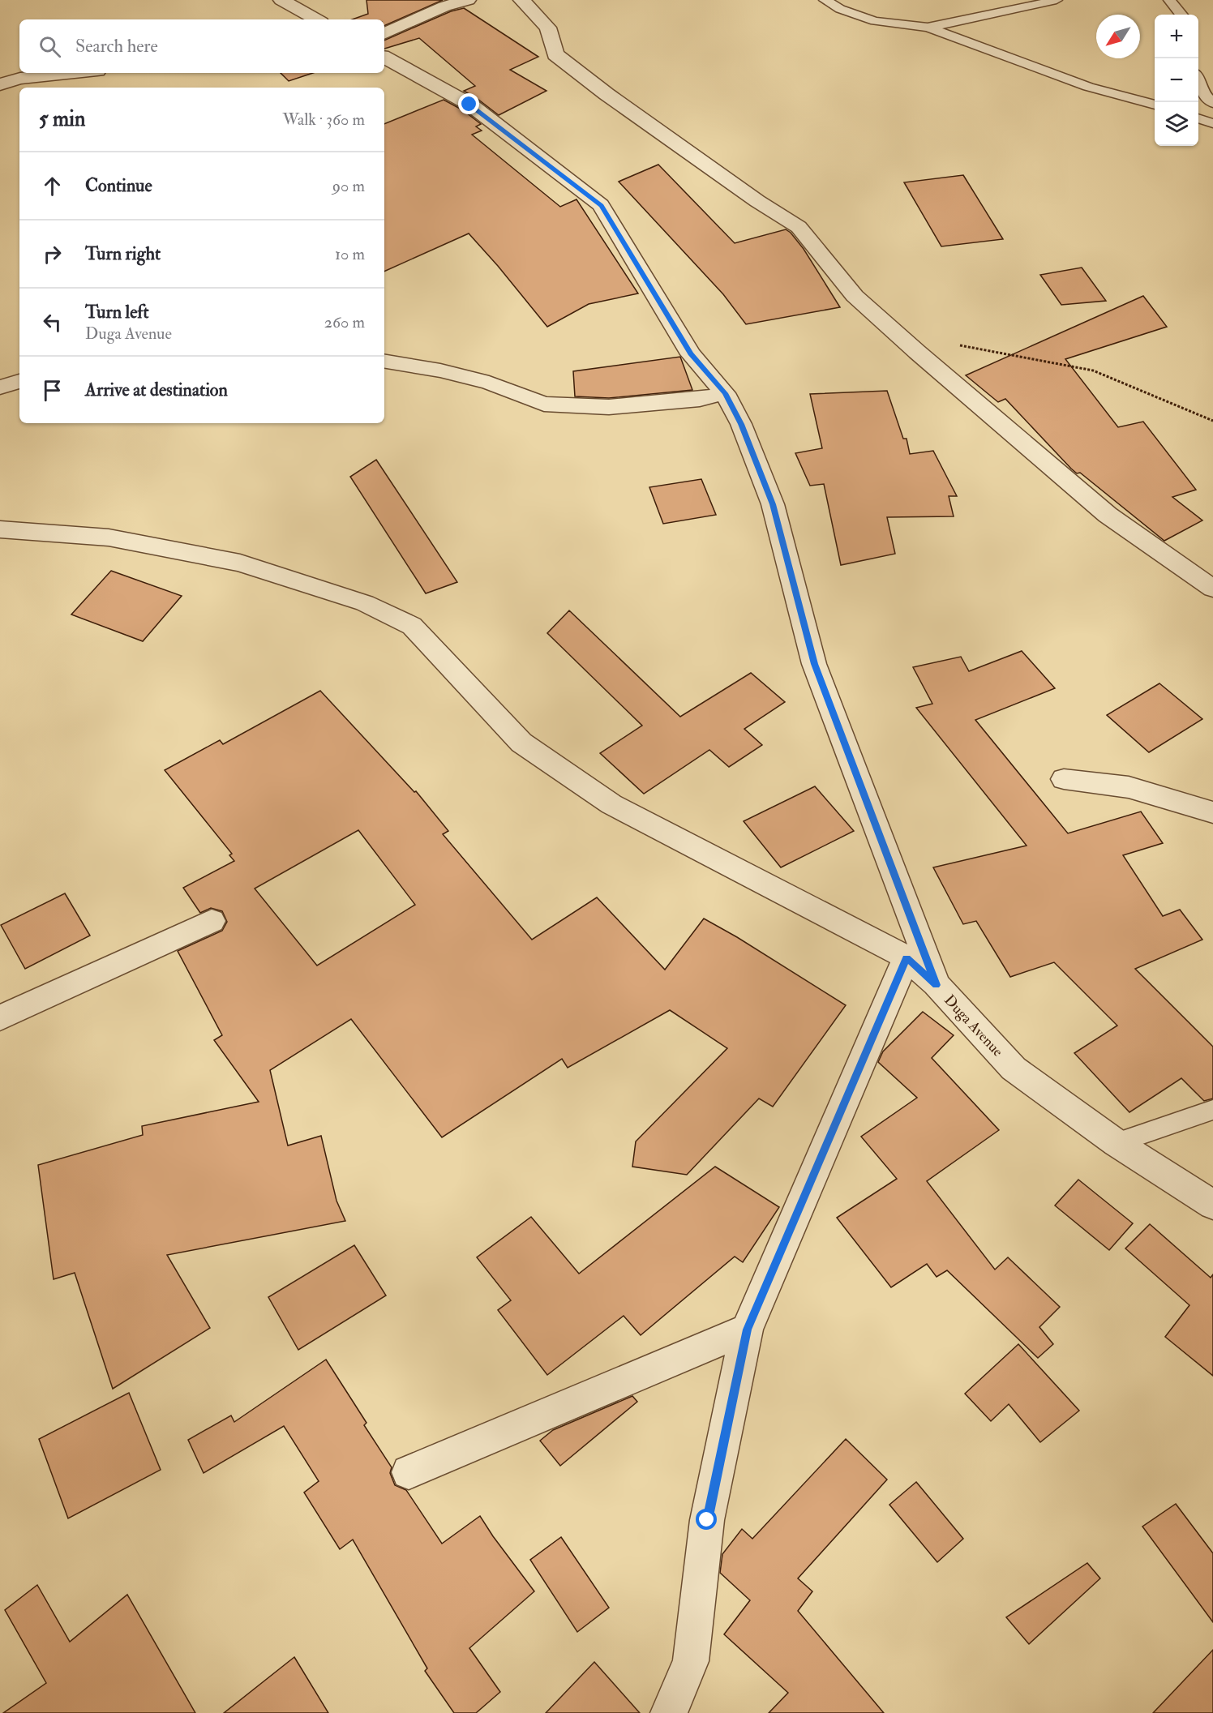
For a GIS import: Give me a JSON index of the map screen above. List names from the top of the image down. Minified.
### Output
{"streets":{"street":["Duga Avenue"]},"north":"bottom left","page":{"map_buttons":["+","−"],"search":"Search here","heading":["5 min","Walk · 360 m"],"list":[["Continue","90 m"],["Turn right","10 m"],["Turn left","Duga Avenue","260 m"],"Arrive at destination"]}}
